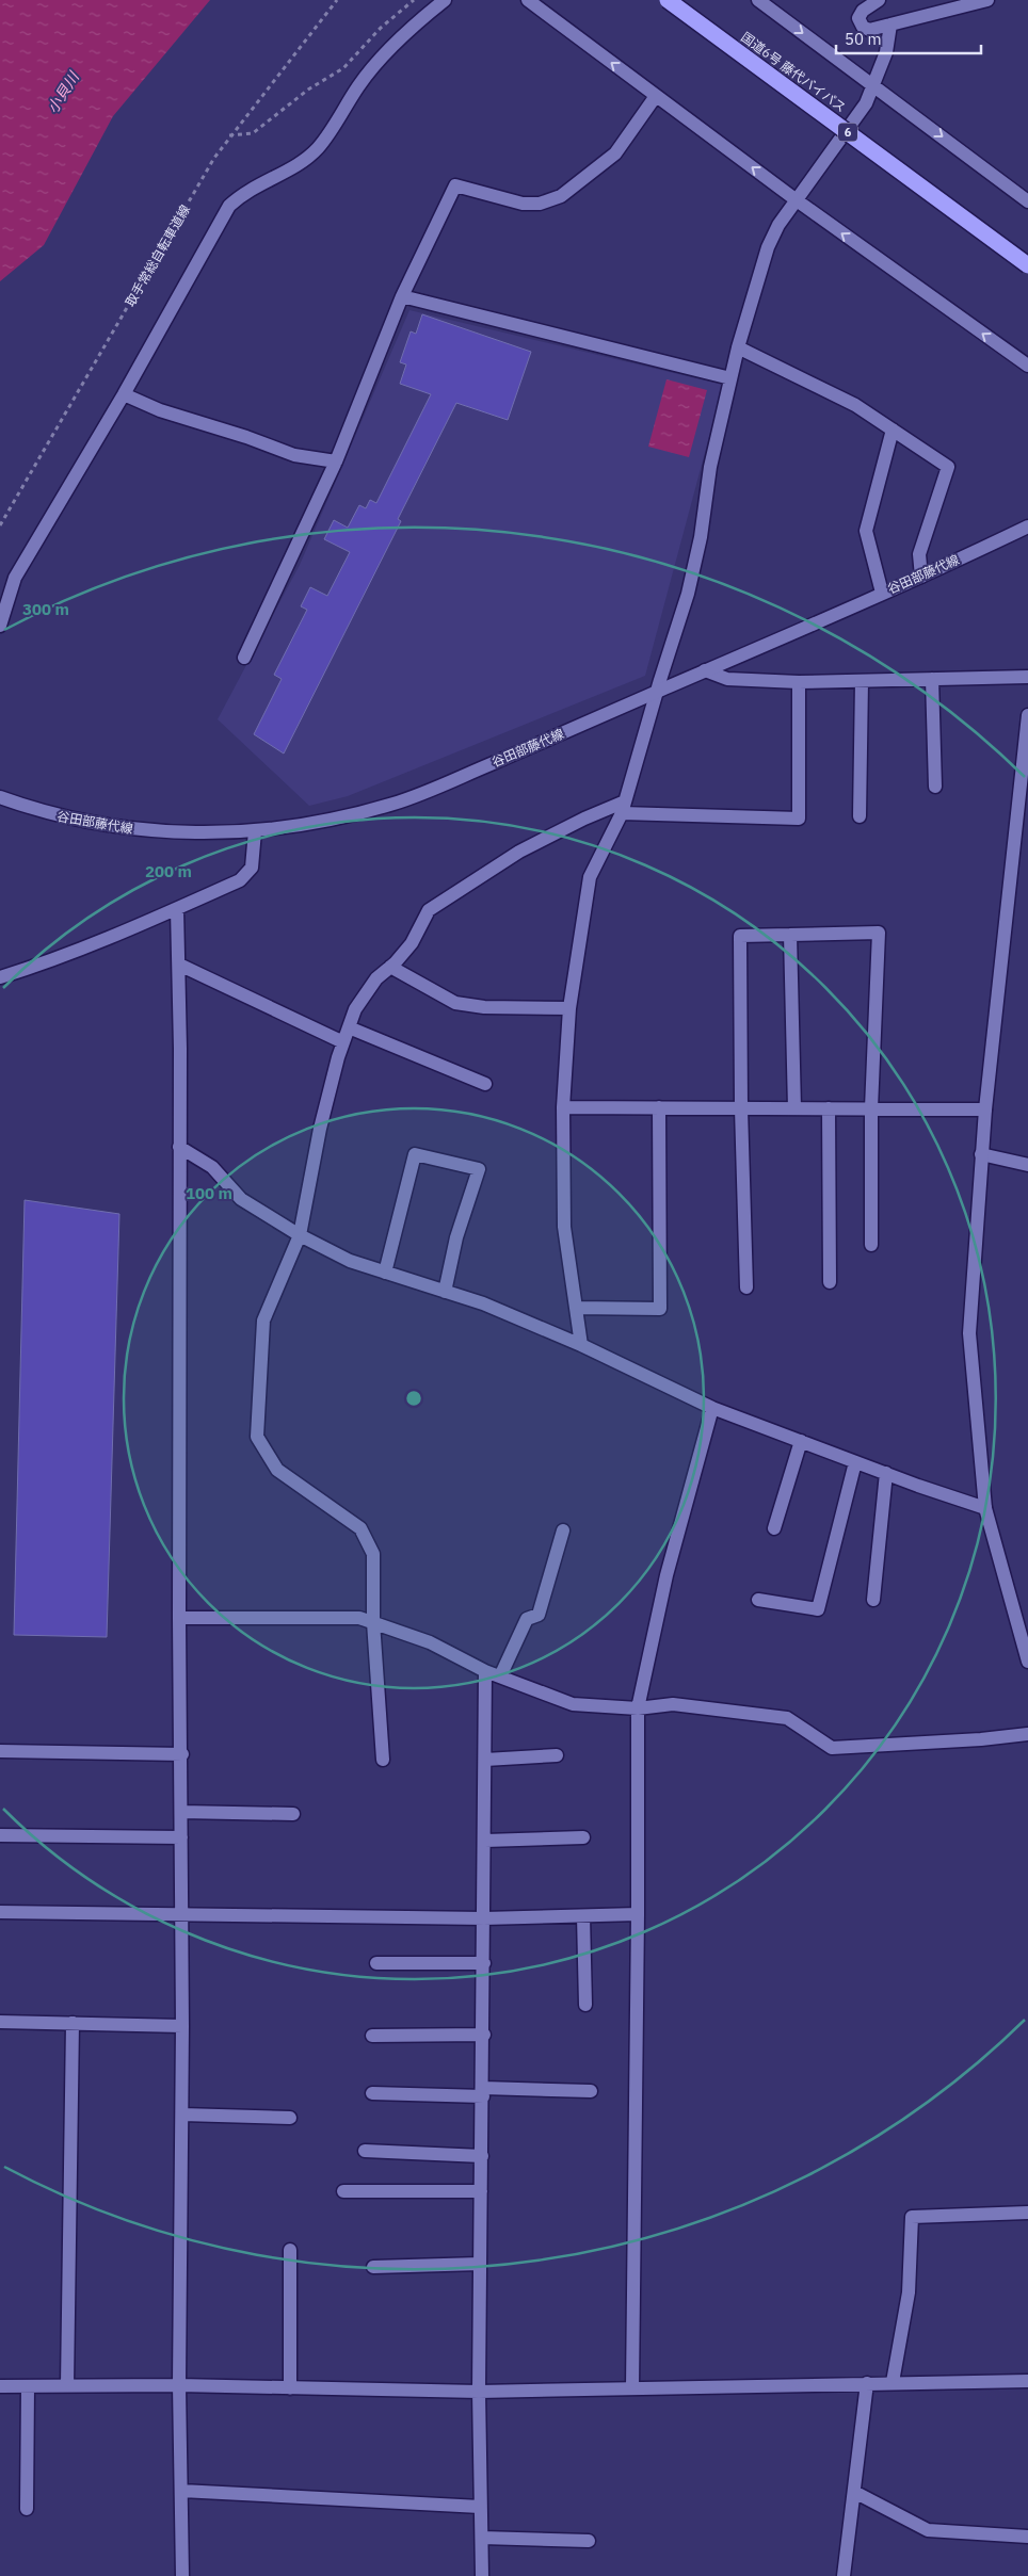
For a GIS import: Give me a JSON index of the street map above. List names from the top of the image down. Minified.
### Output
{"streets":{"highway":["国道6号 藤代バイパス","6"],"street":["谷田部藤代線"],"path":["取手常総自転車道線"]},"water":["小貝川"],"scale_bar":"50 m","rings":["300 m","200 m","100 m"]}
